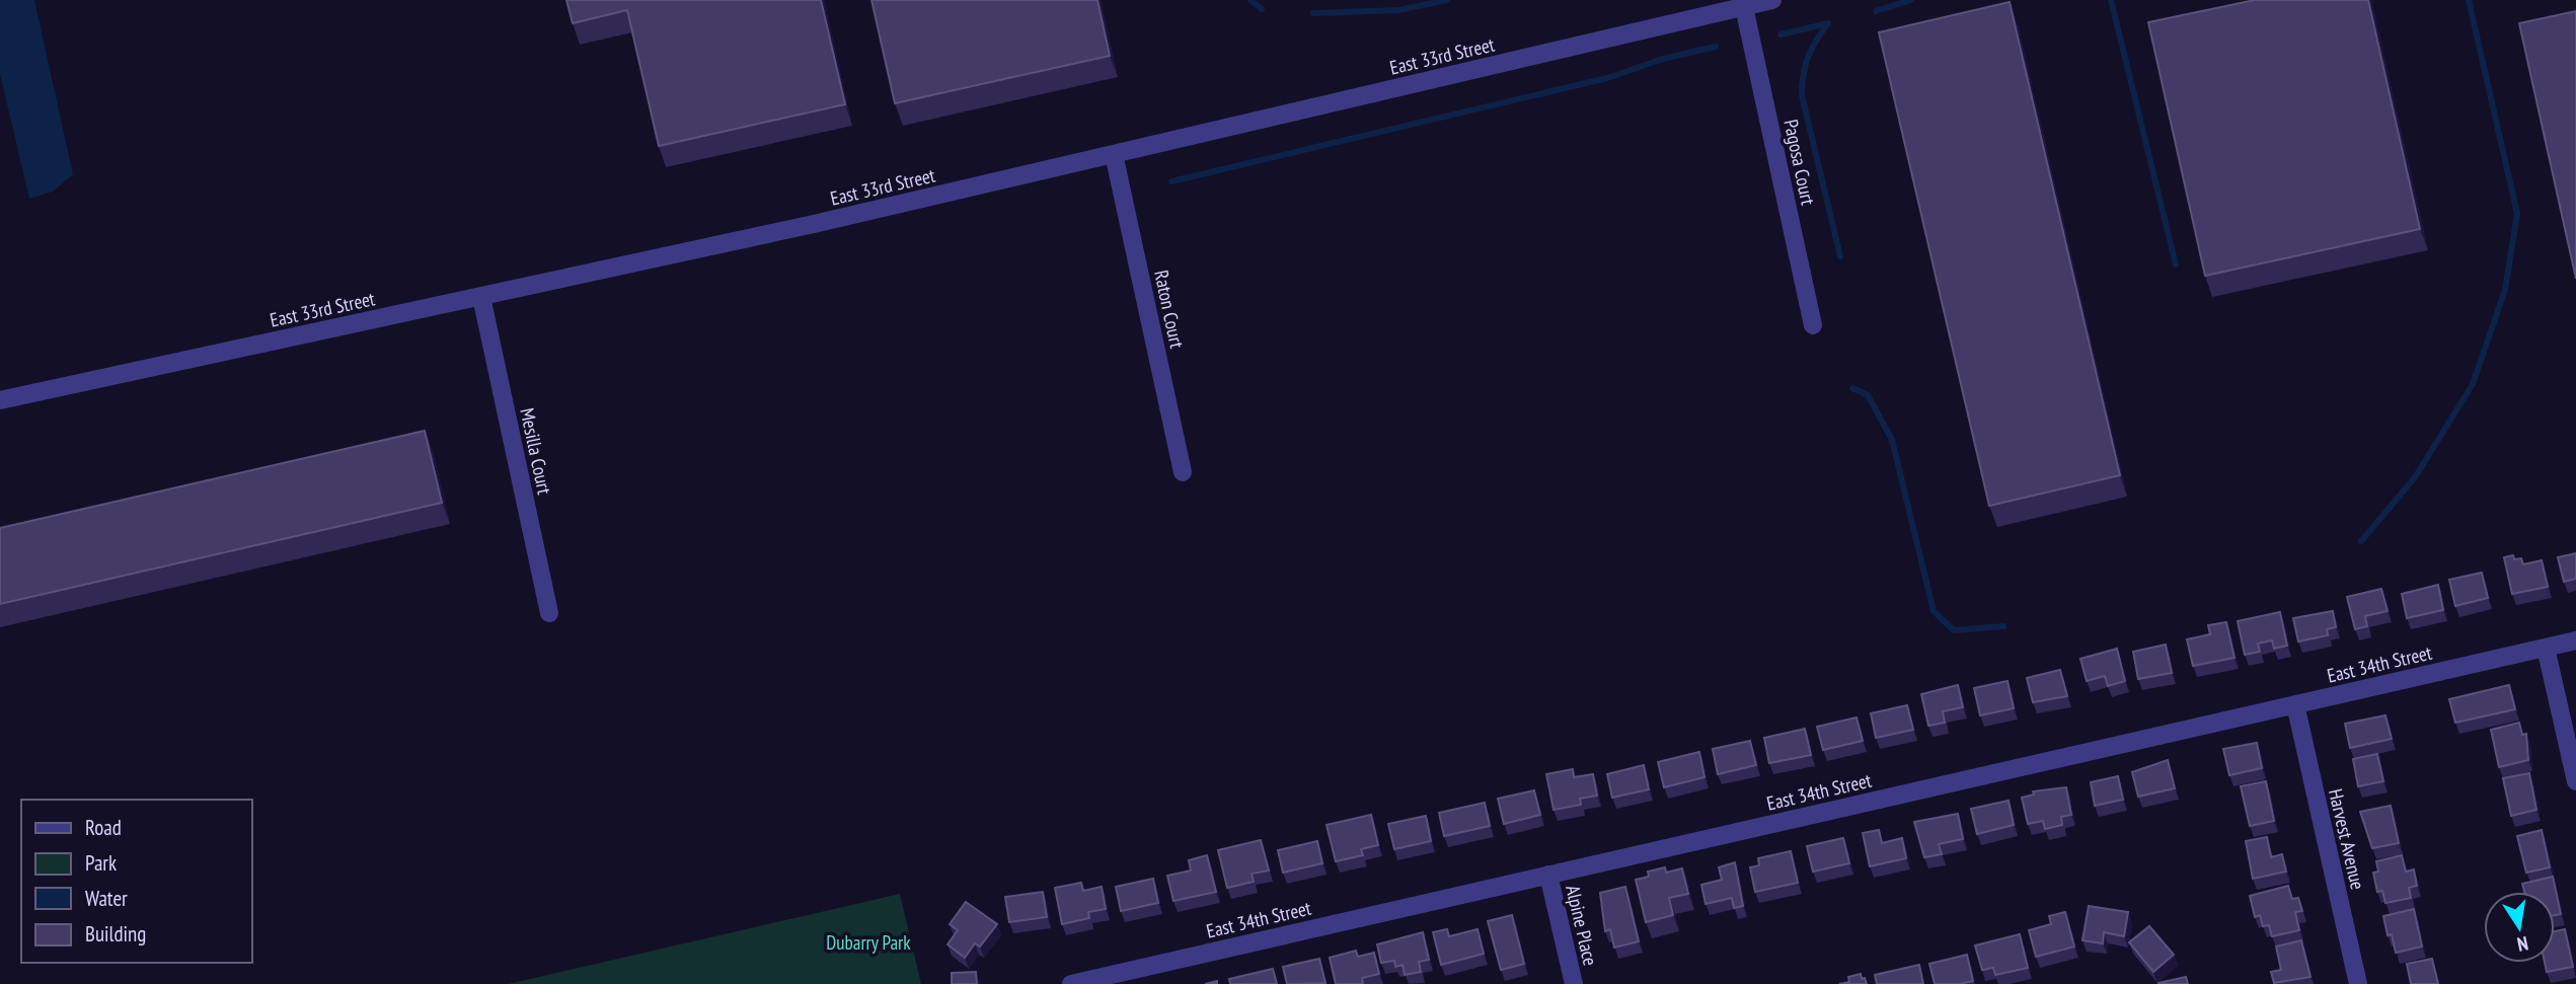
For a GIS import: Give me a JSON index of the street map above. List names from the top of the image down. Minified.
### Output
{"streets":{"street":["East 33rd Street","Pagosa Court","Raton Court","Mesilla Court","East 34th Street","Harvest Avenue","Alpine Place"]},"crossings":[["East 33rd Street","Pagosa Court"],["East 33rd Street","Raton Court"],["East 33rd Street","Mesilla Court"],["East 34th Street","Harvest Avenue"],["East 34th Street","Alpine Place"]],"parks":["Dubarry Park"],"legend":["Road","Park","Water","Building"],"north":"bottom"}
